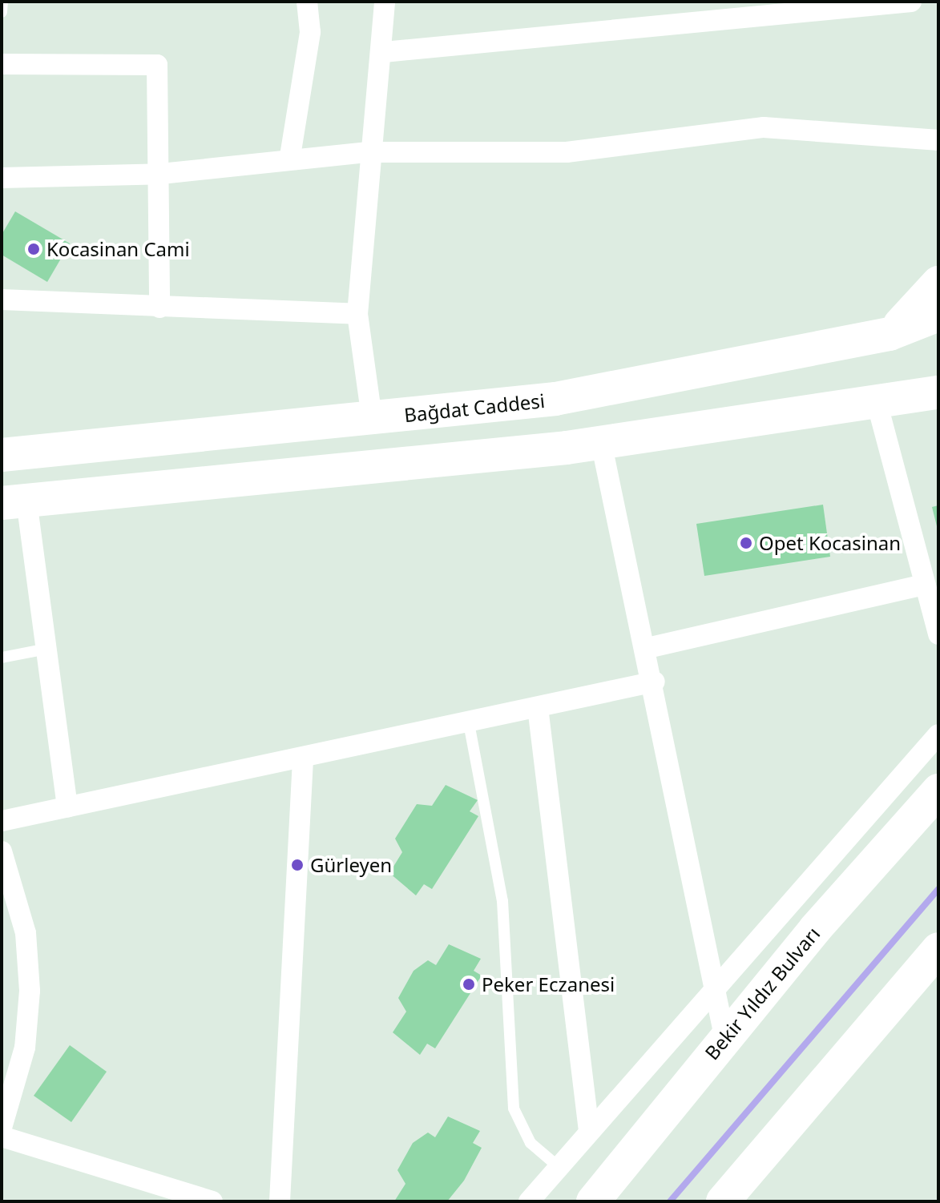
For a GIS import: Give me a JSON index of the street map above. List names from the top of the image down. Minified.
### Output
{"streets":{"main road":["Bağdat Caddesi","Bekir Yıldız Bulvarı"]},"places":["Kocasinan Cami","Opet Kocasinan","Gürleyen","Peker Eczanesi"]}
